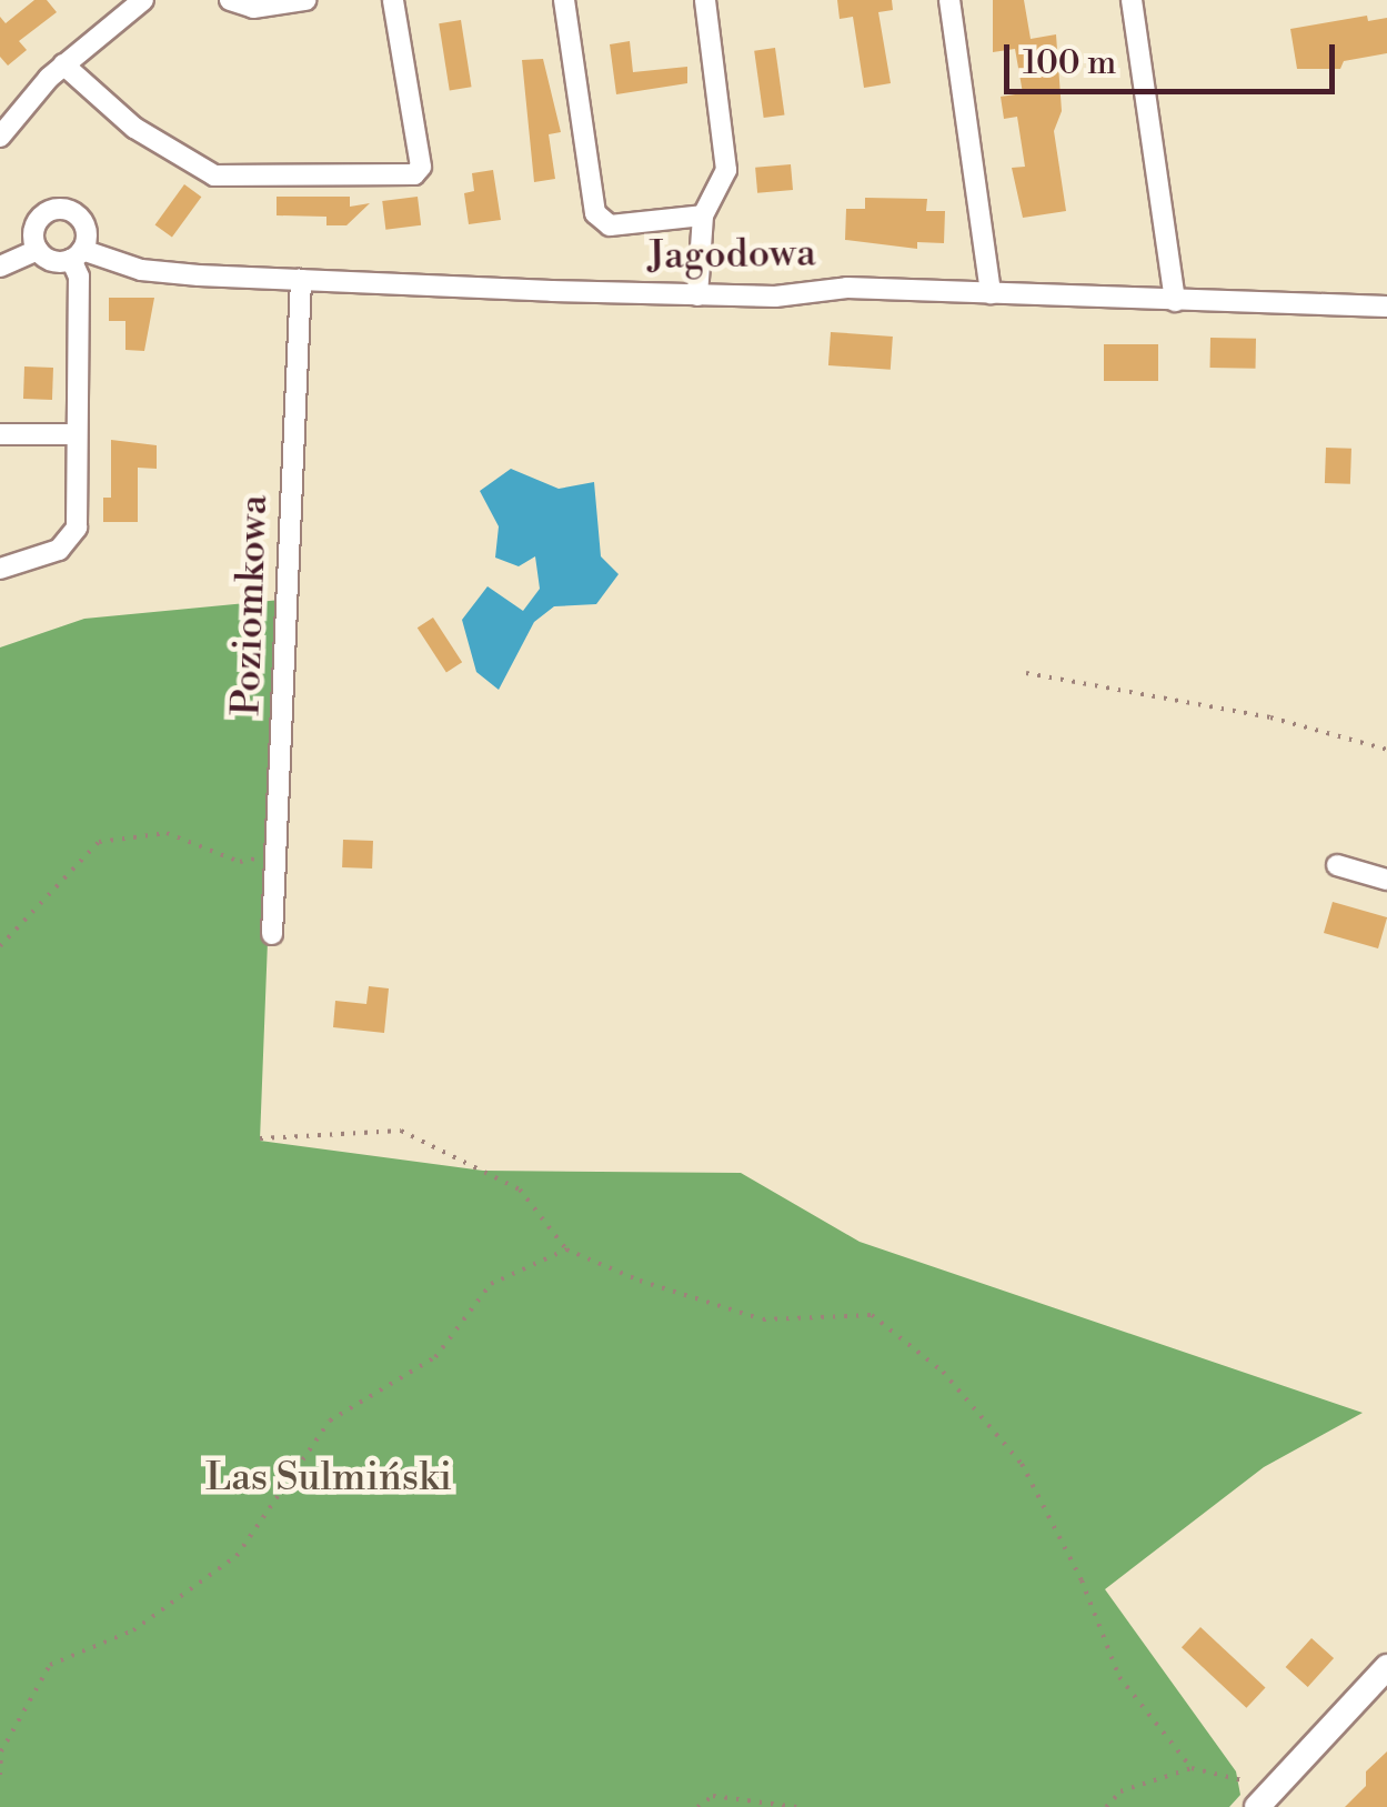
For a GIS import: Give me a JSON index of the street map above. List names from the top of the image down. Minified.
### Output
{"streets":{"street":["Jagodowa","Poziomkowa"]},"crossings":[["Jagodowa","Poziomkowa"]],"parks":["Las Sulmiński"],"scale_bar":"100 m"}
